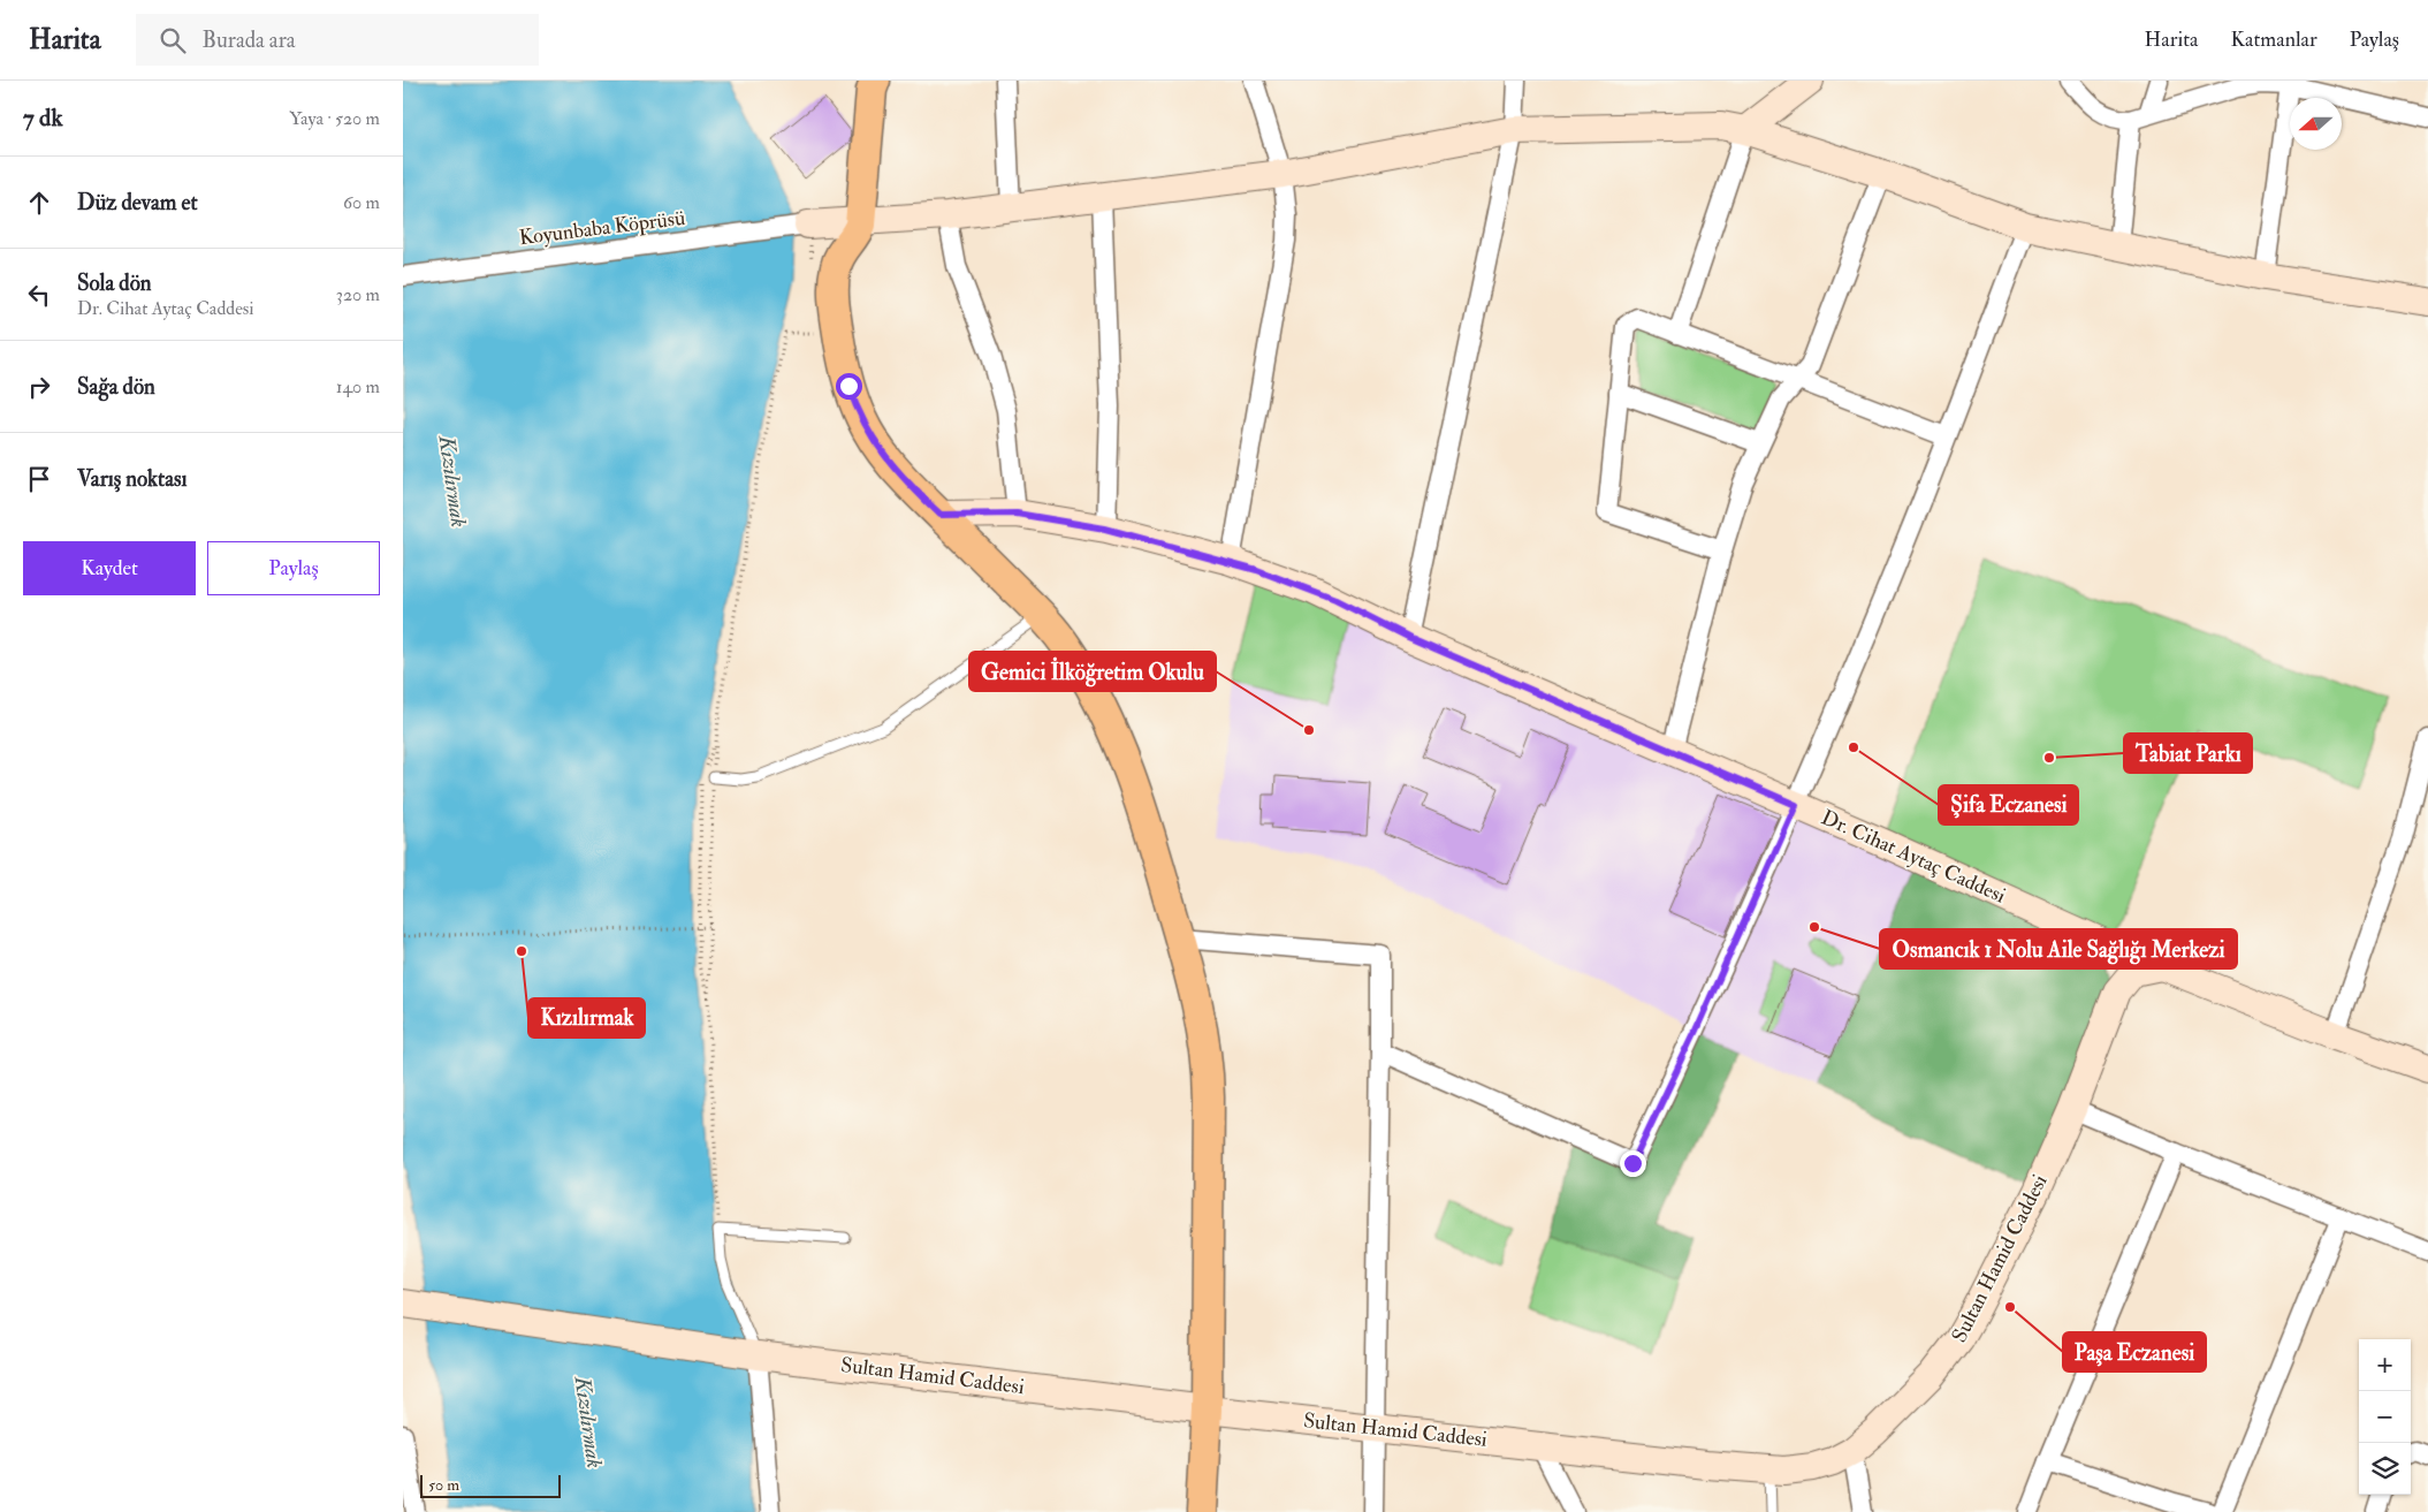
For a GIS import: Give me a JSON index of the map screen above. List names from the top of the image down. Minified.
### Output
{"streets":{"street":["Koyunbaba Köprüsü","Dr. Cihat Aytaç Caddesi","Sultan Hamid Caddesi"]},"crossings":[["Dr. Cihat Aytaç Caddesi","Sultan Hamid Caddesi"]],"water":["Kızılırmak"],"places":["Gemici İlköğretim Okulu","Şifa Eczanesi","Tabiat Parkı","Osmancık 1 Nolu Aile Sağlığı Merkezi","Kızılırmak","Paşa Eczanesi"],"scale_bar":"50 m","north":"left","page":{"header":"Harita","search":"Burada ara","nav":["Harita","Katmanlar","Paylaş"],"heading":["7 dk","Yaya · 520 m"],"list":[["Düz devam et","60 m"],["Sola dön","Dr. Cihat Aytaç Caddesi","320 m"],["Sağa dön","140 m"],"Varış noktası"],"buttons":["Kaydet","Paylaş"],"map_buttons":["+","−"],"scale":"50 m"}}
